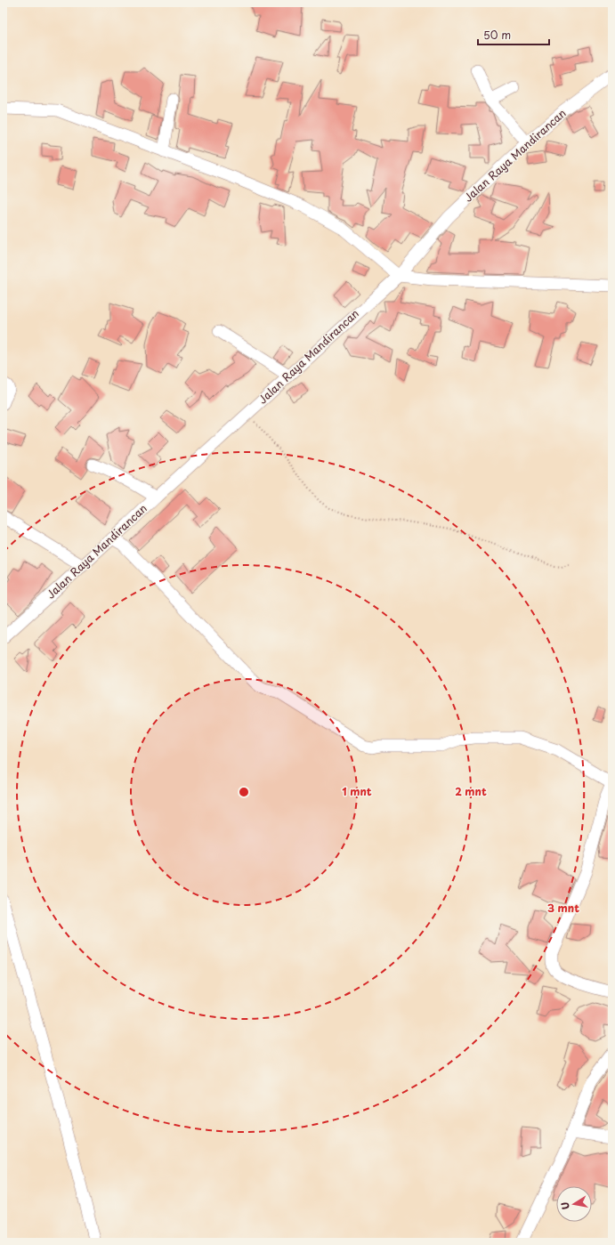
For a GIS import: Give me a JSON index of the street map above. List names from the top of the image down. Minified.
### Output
{"streets":{"street":["Jalan Raya Mandirancan"]},"scale_bar":"50 m","north":"left","rings":["1 mnt","2 mnt","3 mnt"]}
